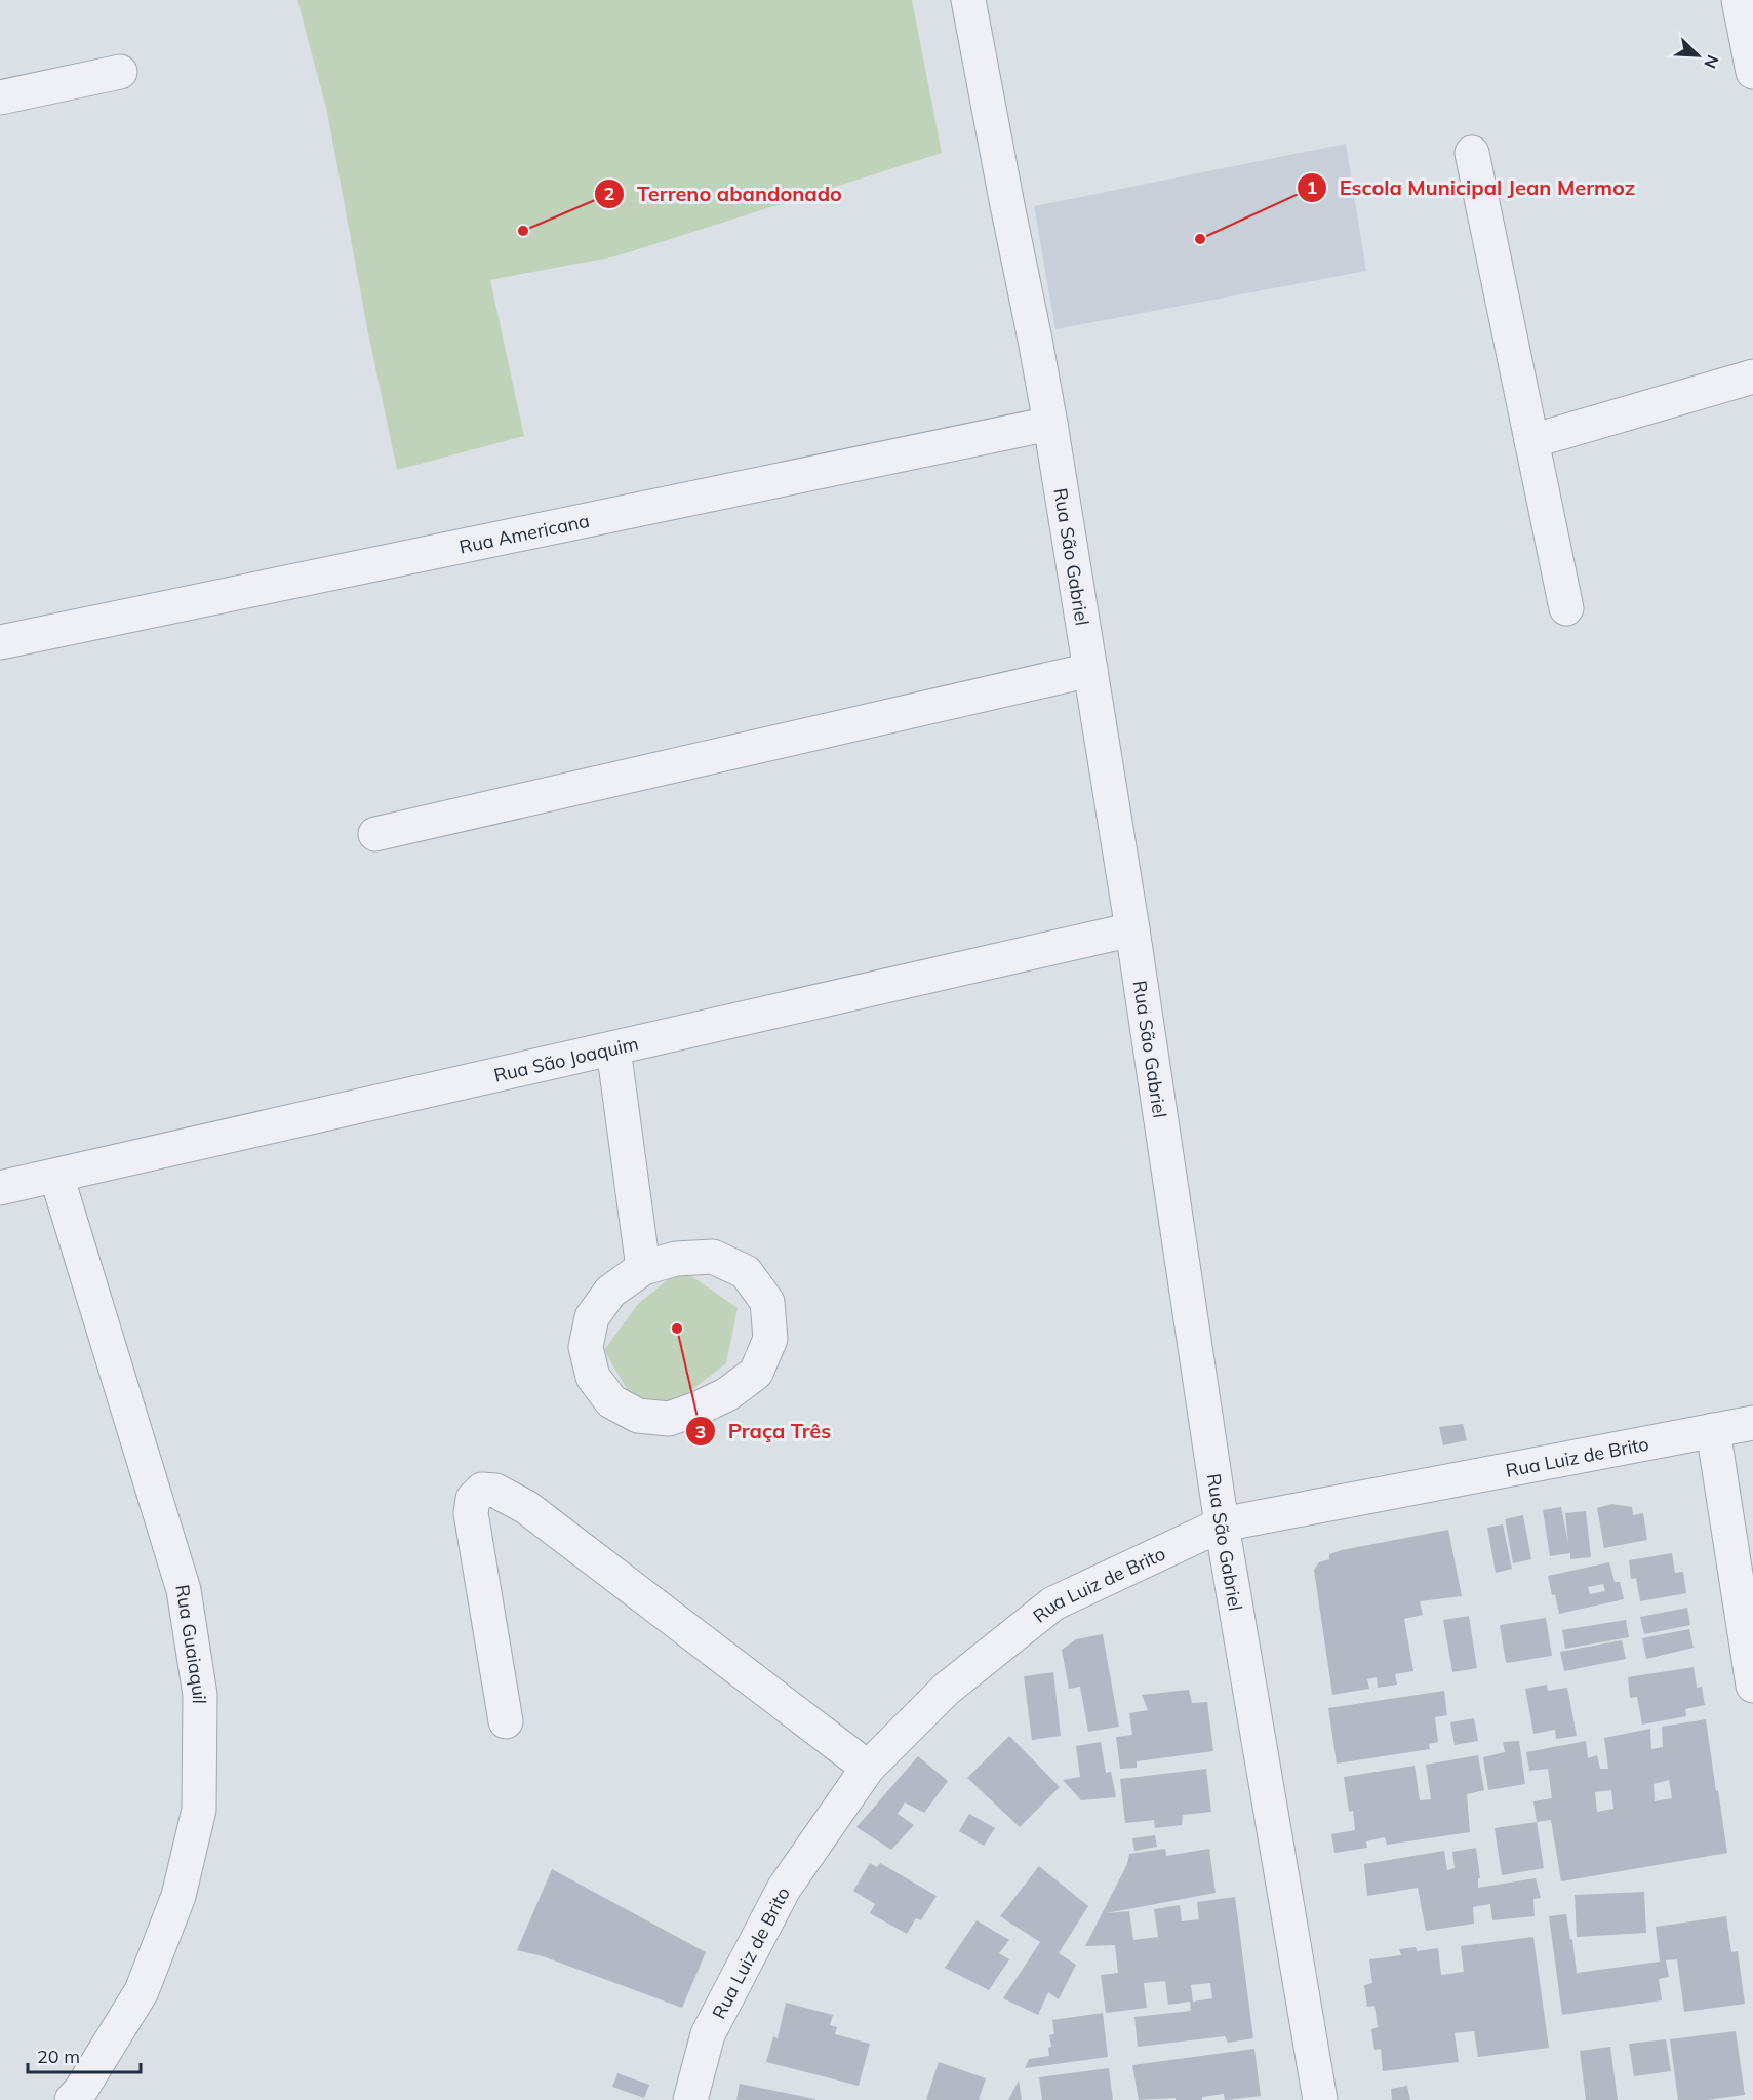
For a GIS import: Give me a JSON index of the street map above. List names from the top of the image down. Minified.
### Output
{"streets":{"street":["Rua Americana","Rua São Gabriel","Rua São Joaquim","Rua Luiz de Brito","Rua Guaiaquil"]},"crossings":[["Rua Americana","Rua São Gabriel"],["Rua São Gabriel","Rua São Joaquim"],["Rua São Gabriel","Rua Luiz de Brito"],["Rua São Joaquim","Rua Guaiaquil"]],"places":["Terreno abandonado","Escola Municipal Jean Mermoz","Praça Três"],"scale_bar":"20 m","north":"bottom right"}
